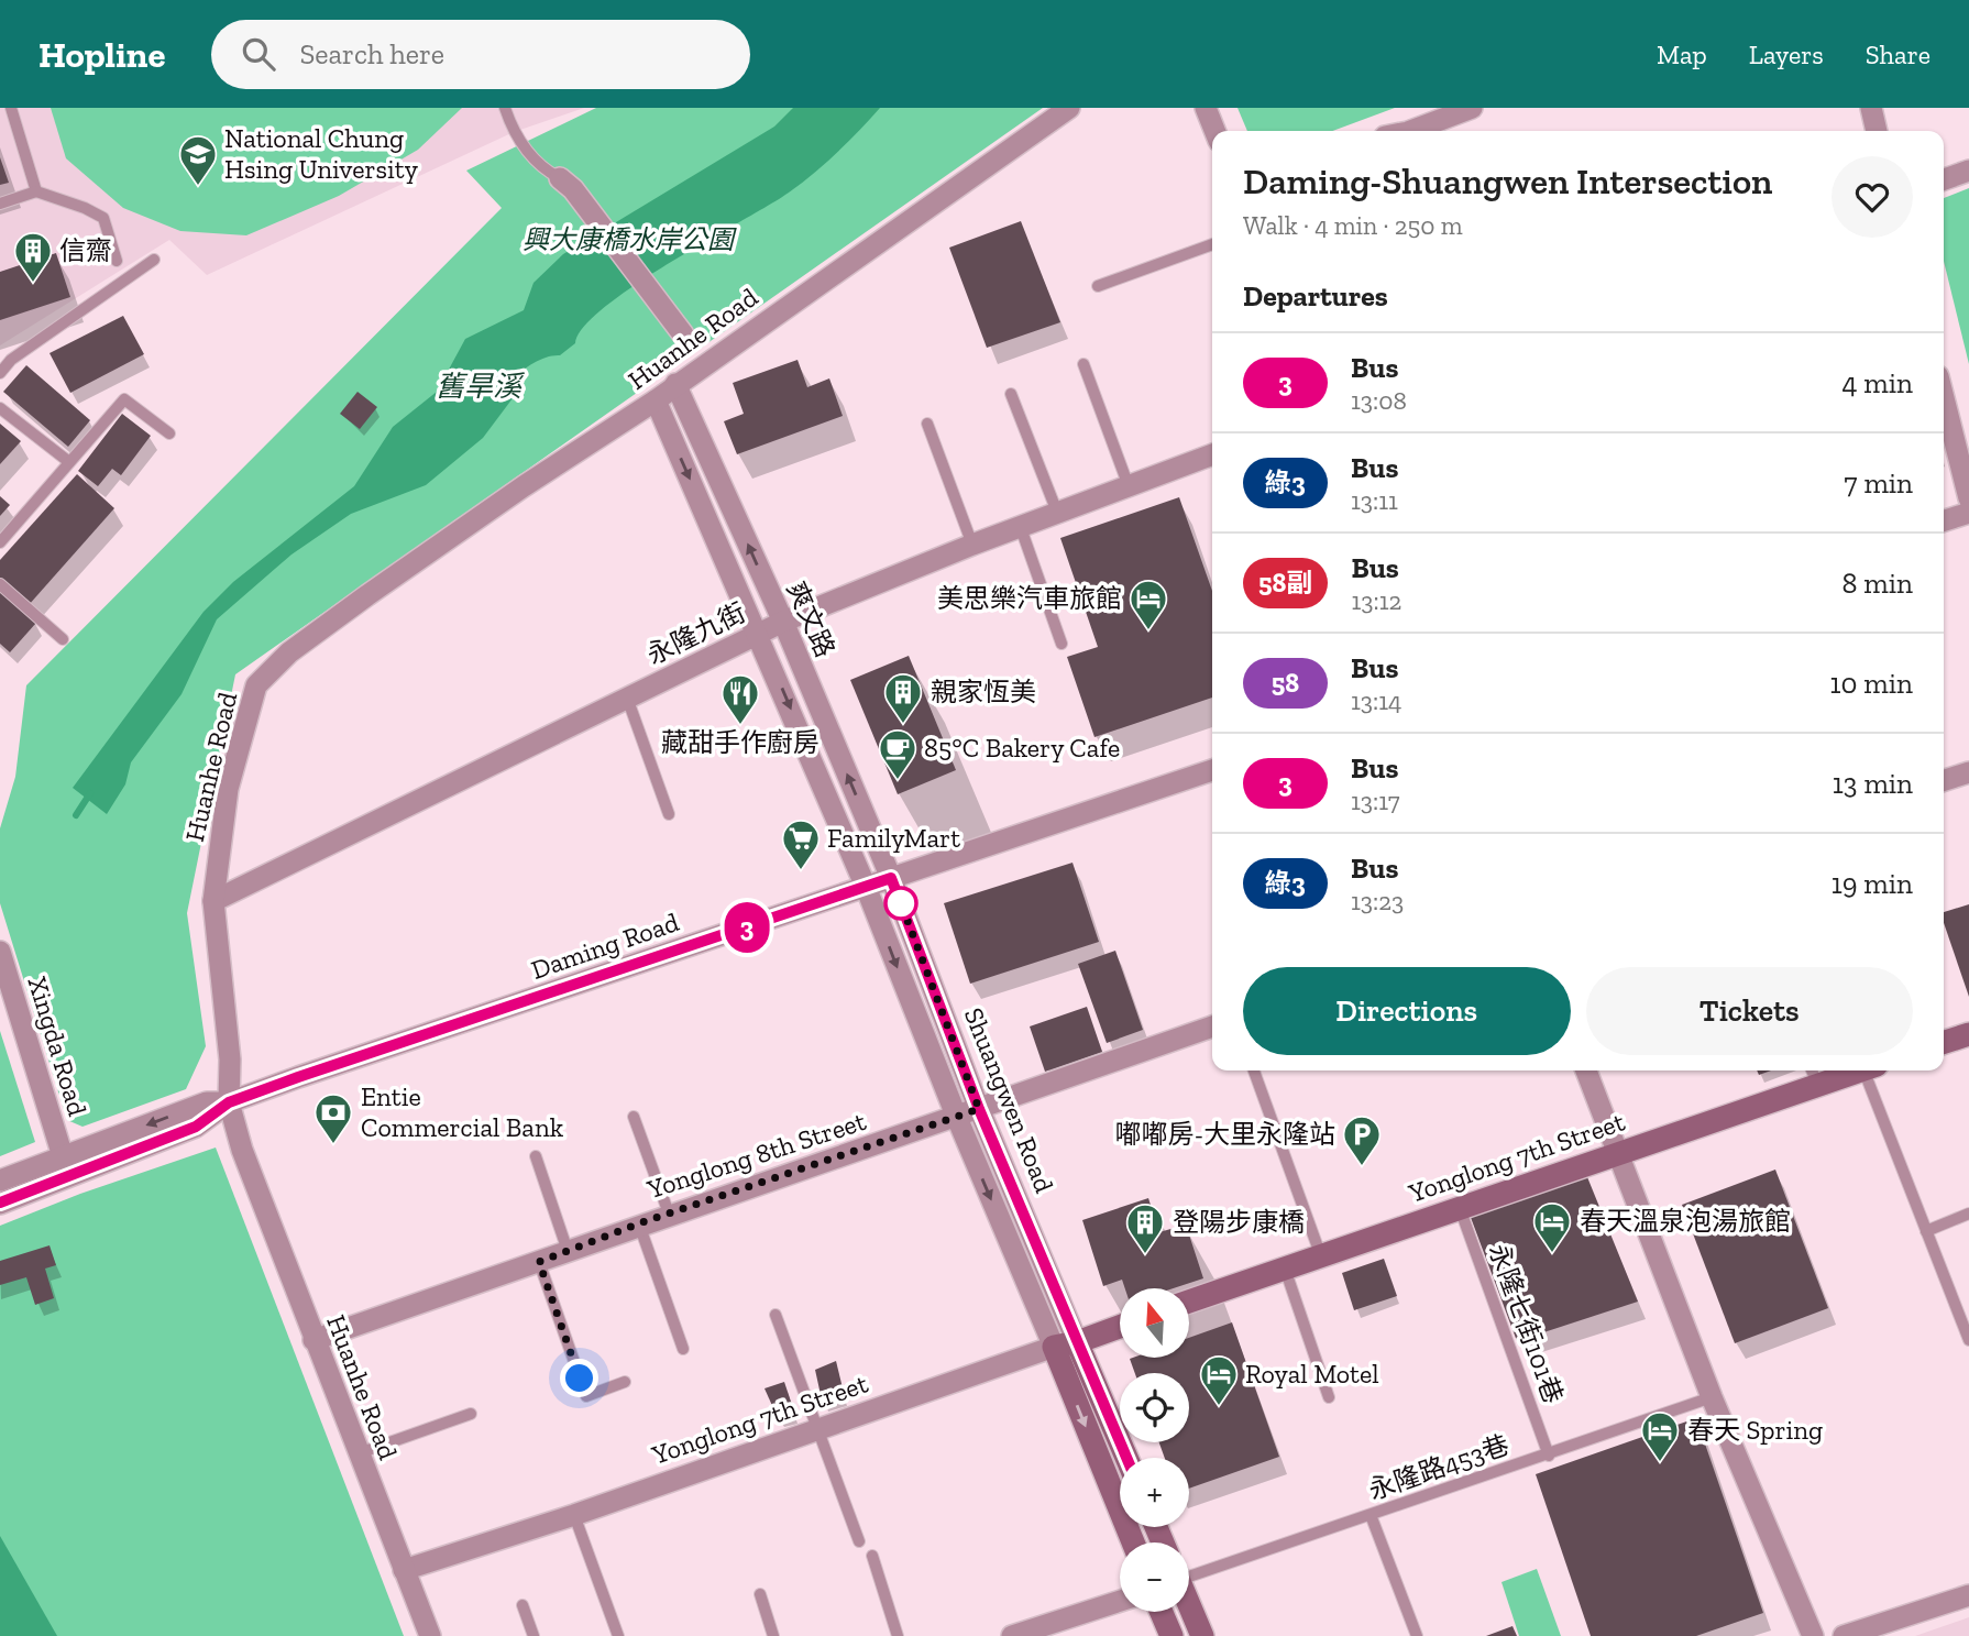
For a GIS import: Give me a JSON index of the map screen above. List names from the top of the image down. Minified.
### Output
{"streets":{"street":["Huanhe Road","爽文路","永隆九街","Daming Road","Xingda Road","Shuangwen Road","Yonglong 8th Street","Yonglong 7th Street"],"lane":["永隆七街101巷","永隆路453巷"]},"crossings":[["Huanhe Road","爽文路"],["Huanhe Road","永隆九街"],["Huanhe Road","Daming Road"],["Huanhe Road","Yonglong 8th Street"],["Huanhe Road","Yonglong 7th Street"],["爽文路","永隆九街"],["爽文路","Daming Road"],["爽文路","Shuangwen Road"],["Daming Road","Xingda Road"],["Daming Road","Shuangwen Road"],["Shuangwen Road","Yonglong 8th Street"],["Shuangwen Road","Yonglong 7th Street"],["Yonglong 7th Street","永隆七街101巷"],["永隆七街101巷","永隆路453巷"]],"water":["舊旱溪"],"parks":["興大康橋水岸公園"],"places":{"school or university":["National Chung Hsing University"],"building":["信齋","親家恆美","登陽步康橋"],"hotel":["美思樂汽車旅館","春天溫泉泡湯旅館","Royal Motel","春天 Spring"],"restaurant":["藏甜手作廚房"],"cafe":["85°C Bakery Cafe"],"supermarket":["FamilyMart"],"bank":["Entie Commercial Bank"],"parking":["嘟嘟房-大里永隆站"]},"lines":["bus line 3"],"north":"top","page":{"header":"Hopline","search":"Search here","nav":["Map","Layers","Share"],"on_map":"3","heading":[["Daming-Shuangwen Intersection","Walk · 4 min · 250 m"],"Departures"],"list":[{"mark":"3","name":"Bus","note":"13:08","value":"4 min"},{"mark":"綠3","name":"Bus","note":"13:11","value":"7 min"},{"mark":"58副","name":"Bus","note":"13:12","value":"8 min"},{"mark":"58","name":"Bus","note":"13:14","value":"10 min"},{"mark":"3","name":"Bus","note":"13:17","value":"13 min"},{"mark":"綠3","name":"Bus","note":"13:23","value":"19 min"}],"buttons":["Directions","Tickets"],"map_buttons":["+","−"]}}
